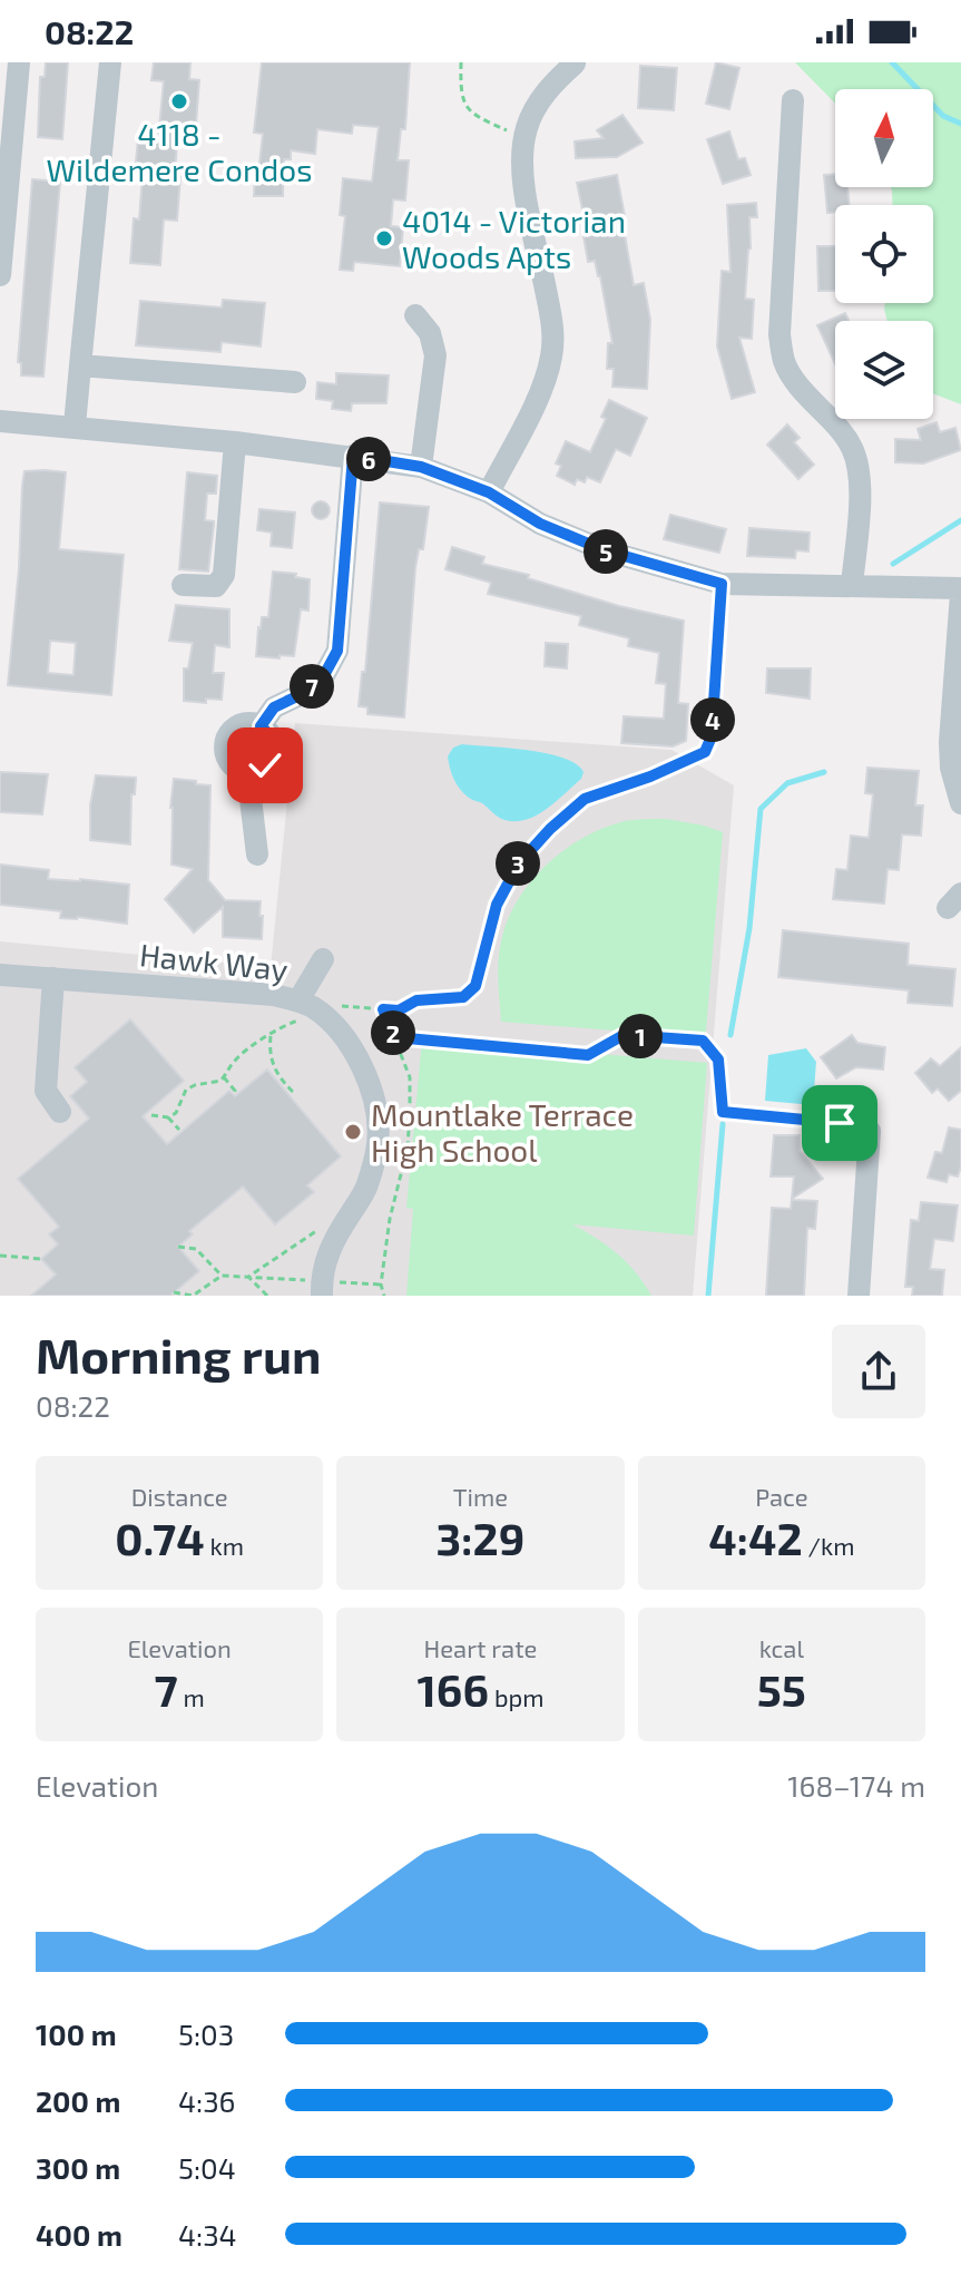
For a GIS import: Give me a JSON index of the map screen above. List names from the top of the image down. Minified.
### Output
{"streets":{"street":["Hawk Way"]},"places":["4118 - Wildemere Condos","4014 - Victorian Woods Apts","Mountlake Terrace High School"],"north":"top","page":{"status":"08:22","pins":["6","5","7","4","3","2","1"],"heading":["Morning run","08:22"],"stats":[["Distance","0.74 km"],["Time","3:29"],["Pace","4:42 /km"],["Elevation","7 m"],["Heart rate","166 bpm"],["kcal","55"]],"chart":["Elevation","168–174 m"],"list":[{"name":"100 m","note":"5:03"},{"name":"200 m","note":"4:36"},{"name":"300 m","note":"5:04"},{"name":"400 m","note":"4:34"}]}}
